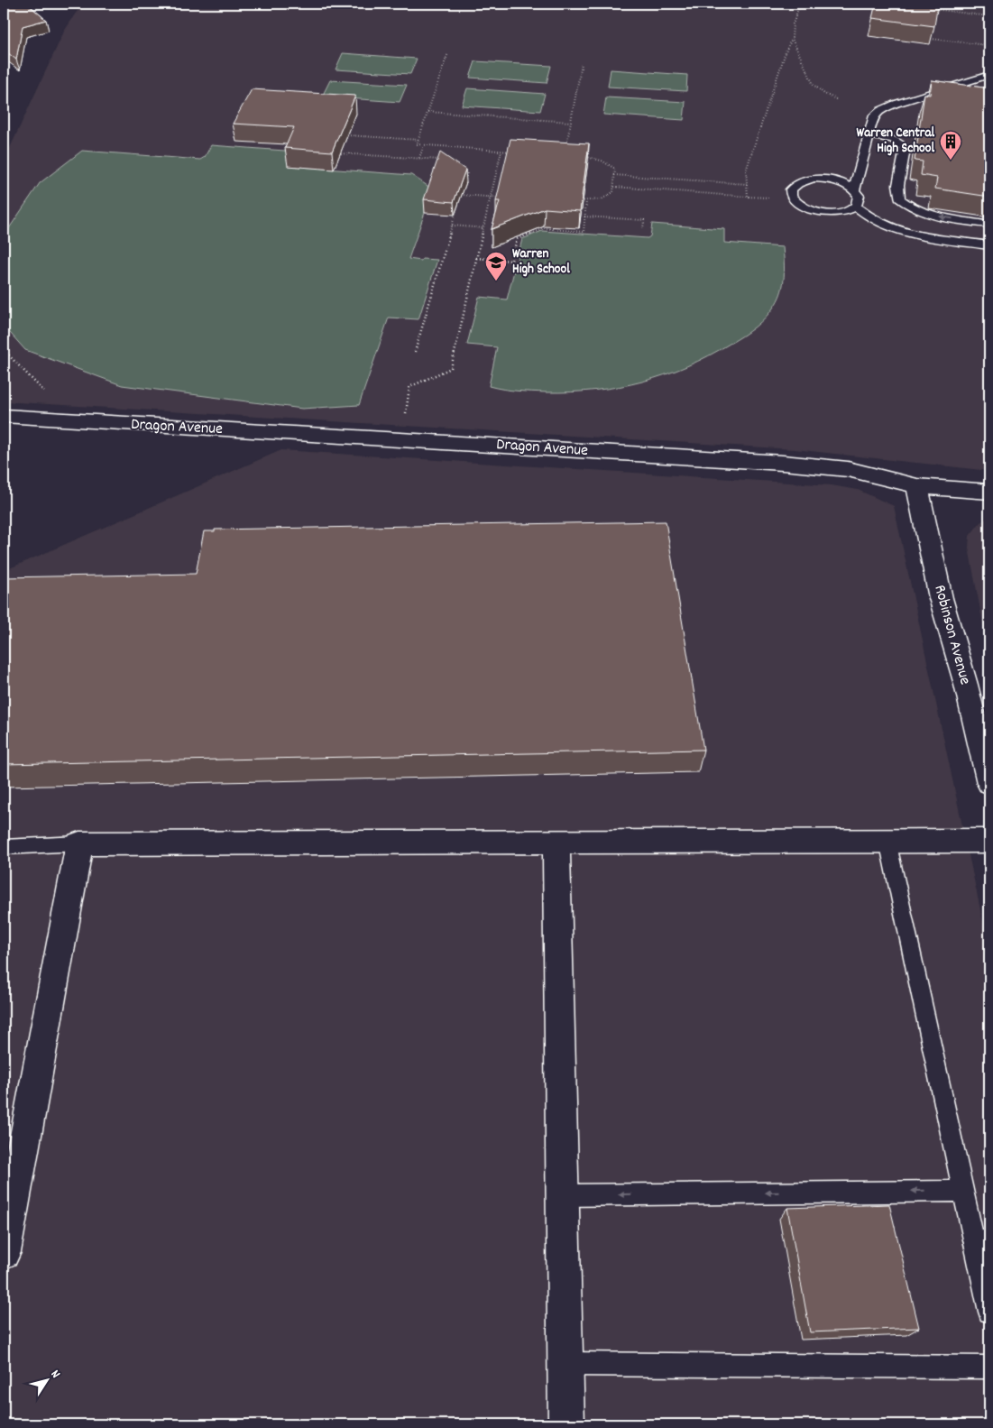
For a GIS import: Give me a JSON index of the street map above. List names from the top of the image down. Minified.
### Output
{"streets":{"street":["Dragon Avenue","Robinson Avenue"]},"crossings":[["Dragon Avenue","Robinson Avenue"]],"places":{"building":["Warren Central High School"],"school or university":["Warren High School"]},"north":"top right"}
